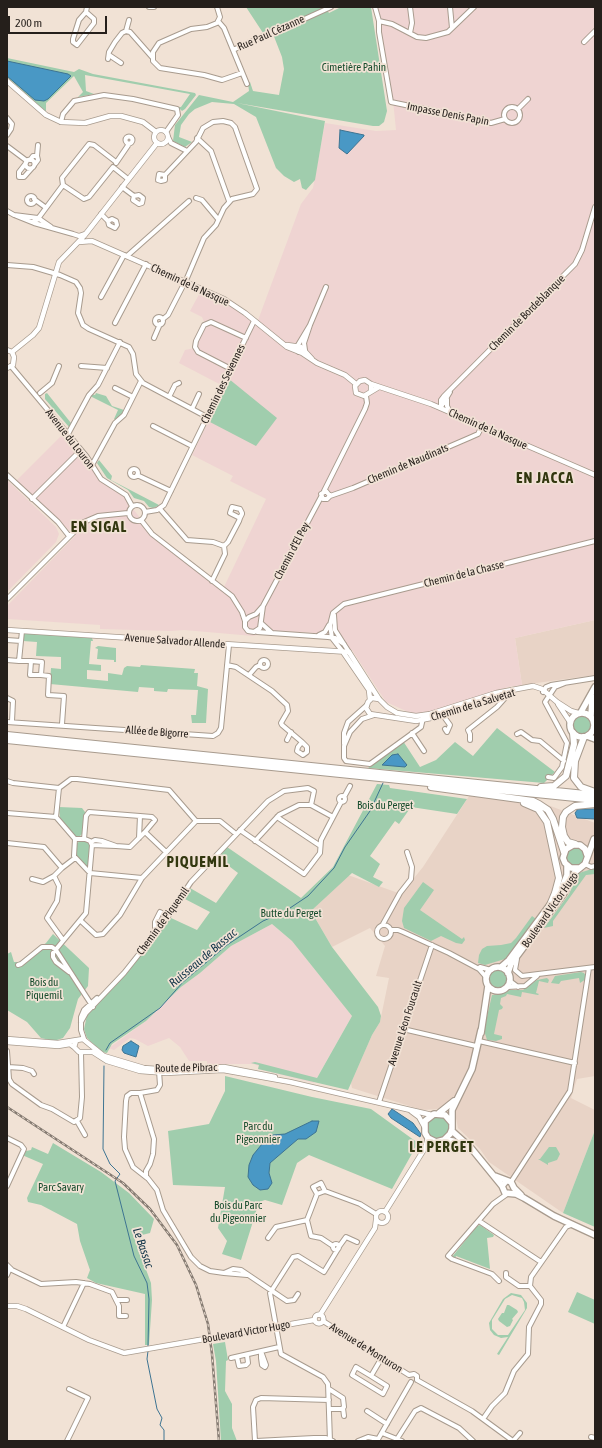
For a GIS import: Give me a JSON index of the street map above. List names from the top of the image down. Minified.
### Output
{"streets":{"main road":["Boulevard Victor Hugo"],"street":["Rue Paul Cézanne","Impasse Denis Papin","Chemin de la Nasque","Chemin de Bordeblanque","Chemin des Sevennes","Avenue du Louron","Chemin de Naudinats","Chemin d'El Pey","Chemin de la Chasse","Avenue Salvador Allende","Chemin de la Salvetat","Allée de Bigorre","Chemin de Piquemil","Avenue Léon Foucault","Route de Pibrac","Avenue de Monturon"]},"crossings":[["Chemin de la Nasque","Chemin des Sevennes"],["Chemin de la Nasque","Chemin de Naudinats"],["Chemin de Naudinats","Chemin d'El Pey"],["Avenue Salvador Allende","Allée de Bigorre"],["Chemin de Piquemil","Route de Pibrac"],["Avenue Léon Foucault","Route de Pibrac"]],"districts":["EN JACCA","EN SIGAL","PIQUEMIL","LE PERGET"],"water":["Ruisseau de Bassac","Le Bassac"],"parks":["Cimetière Pahin","Bois du Perget","Butte du Perget","Bois du Piquemil","Parc du Pigeonnier","Parc Savary","Bois du Parc du Pigeonnier"],"scale_bar":"200 m"}
